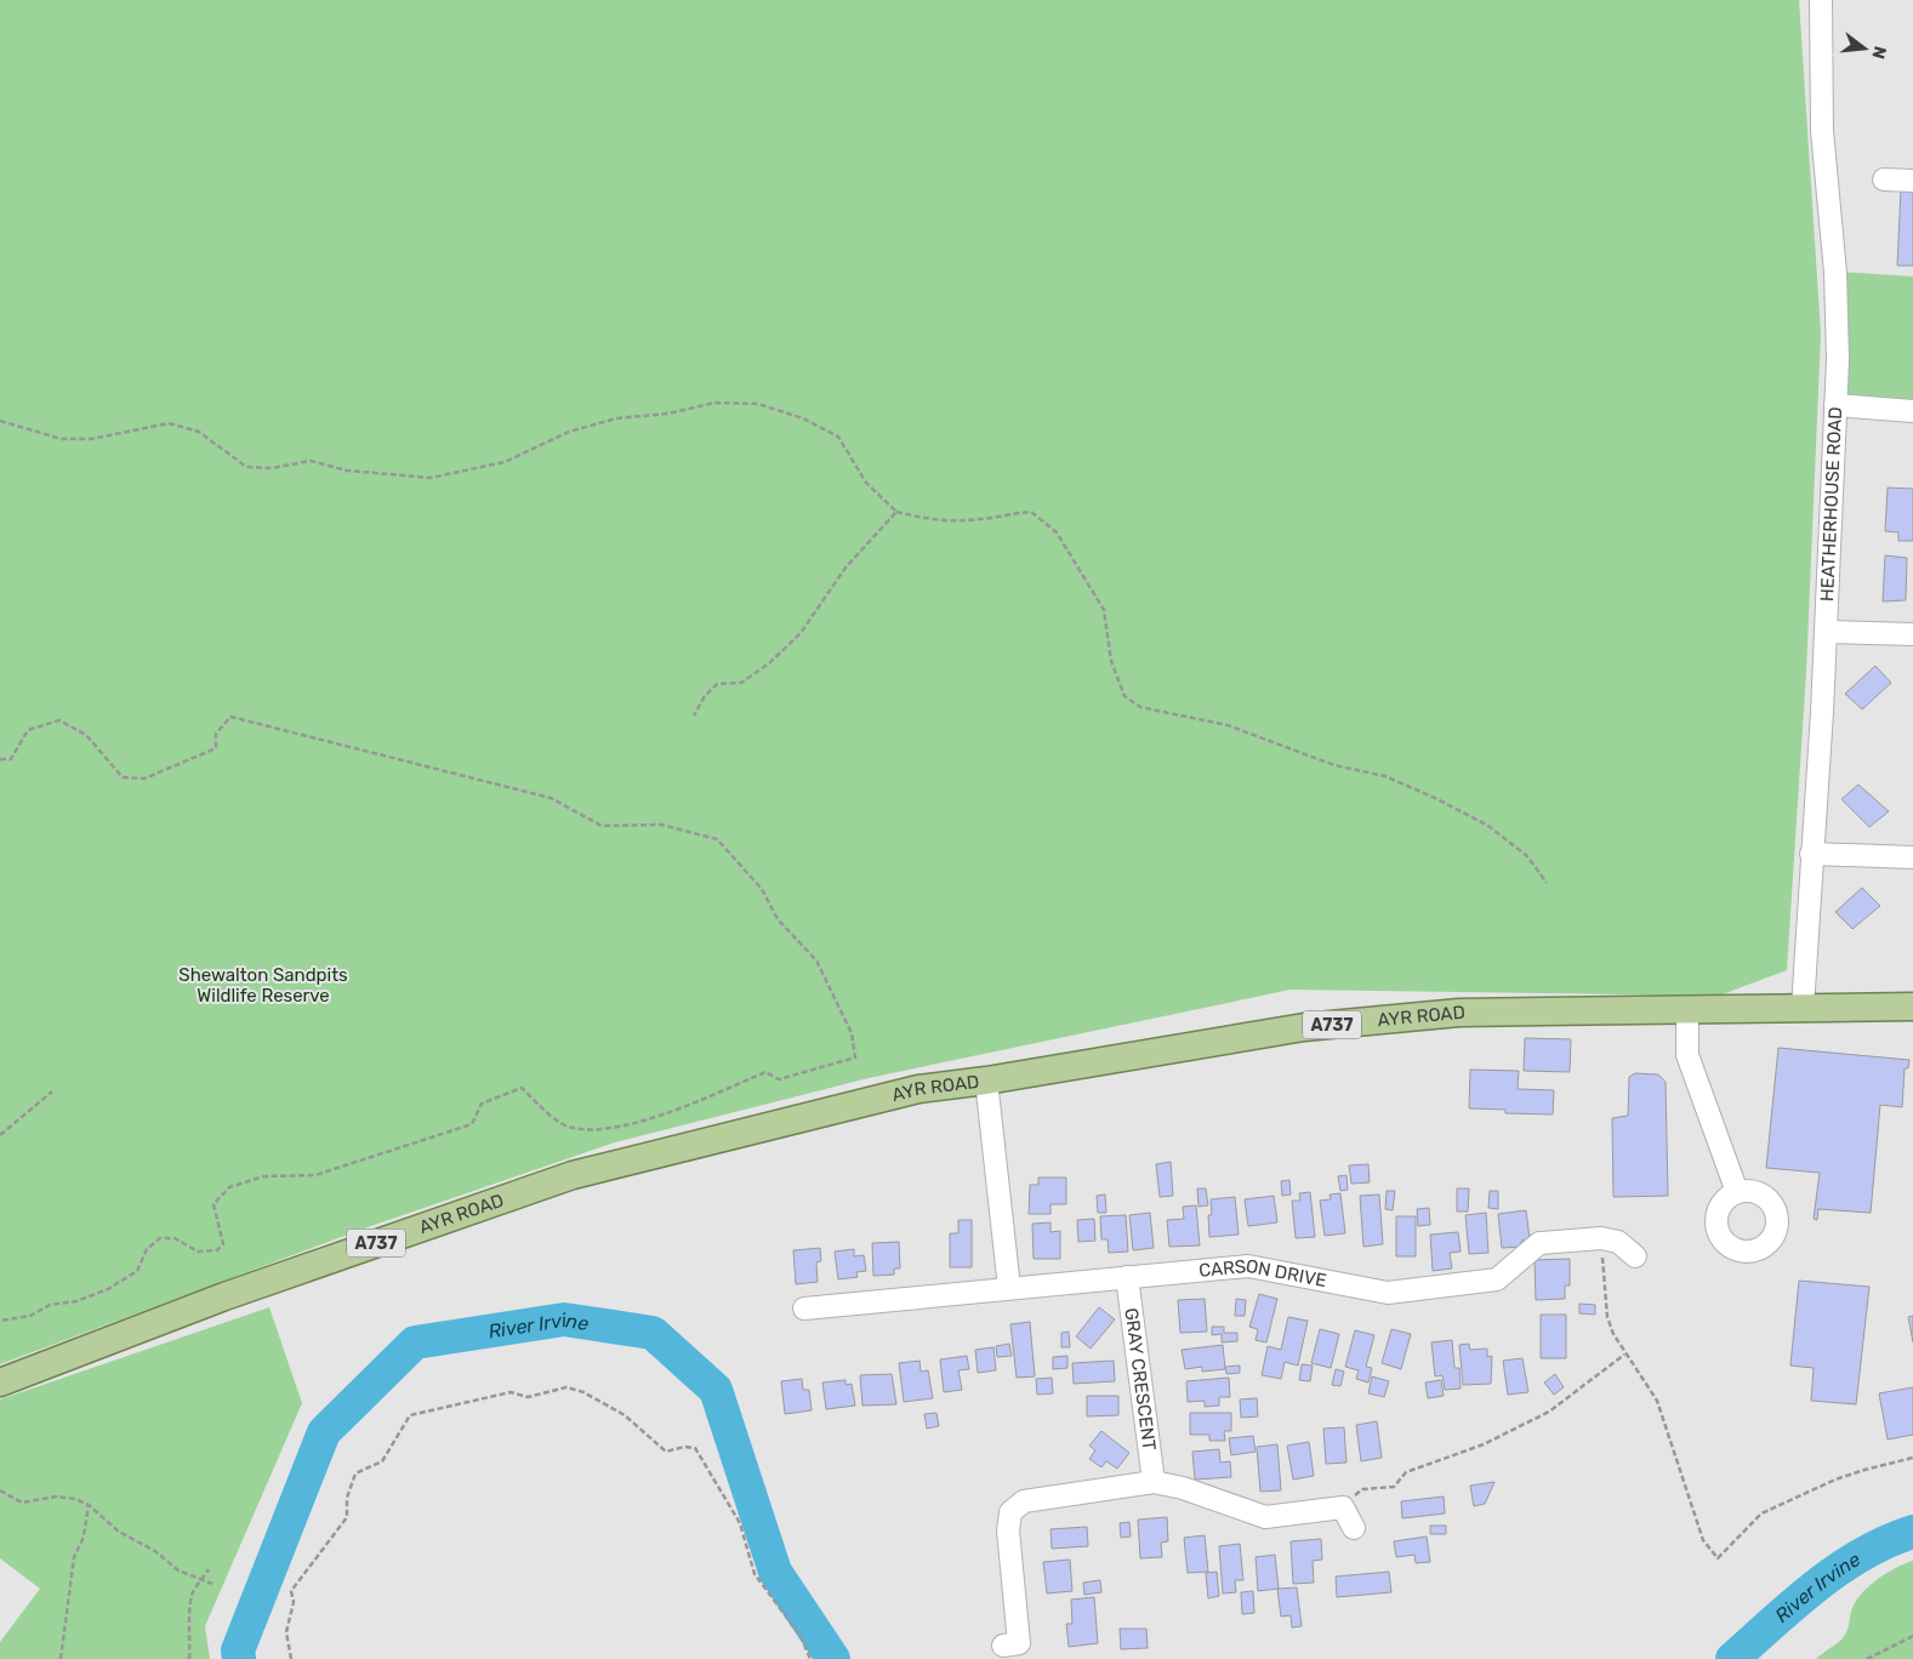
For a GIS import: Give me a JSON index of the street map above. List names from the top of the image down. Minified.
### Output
{"streets":{"main road":["AYR ROAD","A737"],"street":["HEATHERHOUSE ROAD","CARSON DRIVE","GRAY CRESCENT"]},"crossings":[["HEATHERHOUSE ROAD","AYR ROAD"],["CARSON DRIVE","GRAY CRESCENT"]],"water":["River Irvine"],"parks":["Shewalton Sandpits Wildlife Reserve"],"north":"right"}
